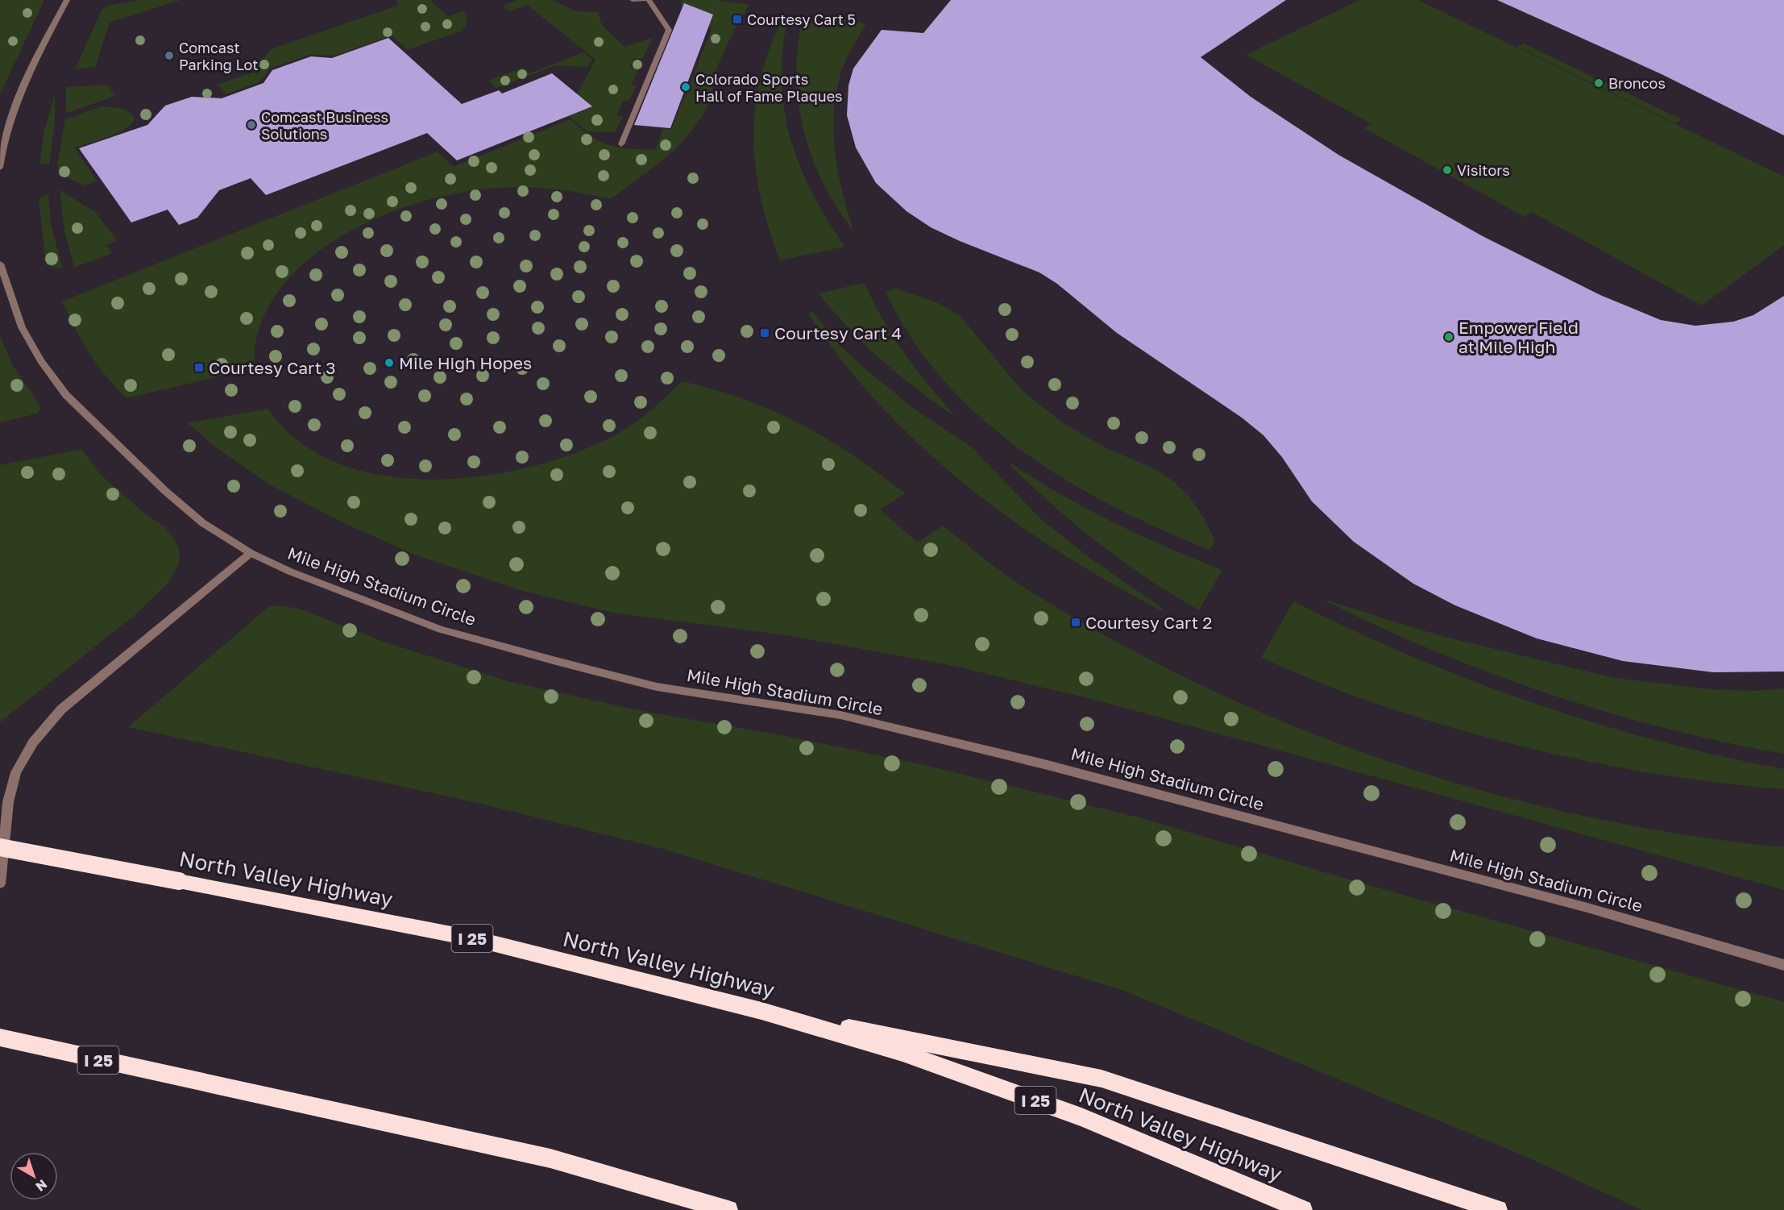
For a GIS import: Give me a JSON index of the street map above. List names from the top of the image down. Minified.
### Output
{"streets":{"highway":["North Valley Highway","I 25"],"street":["Mile High Stadium Circle"]},"places":{"transit":["Courtesy Cart 5","Courtesy Cart 4","Courtesy Cart 3","Courtesy Cart 2"],"other":["Comcast Parking Lot","Broncos","Colorado Sports Hall of Fame Plaques","Comcast Business Solutions","Visitors","Empower Field at Mile High","Mile High Hopes"]},"north":"bottom right"}
